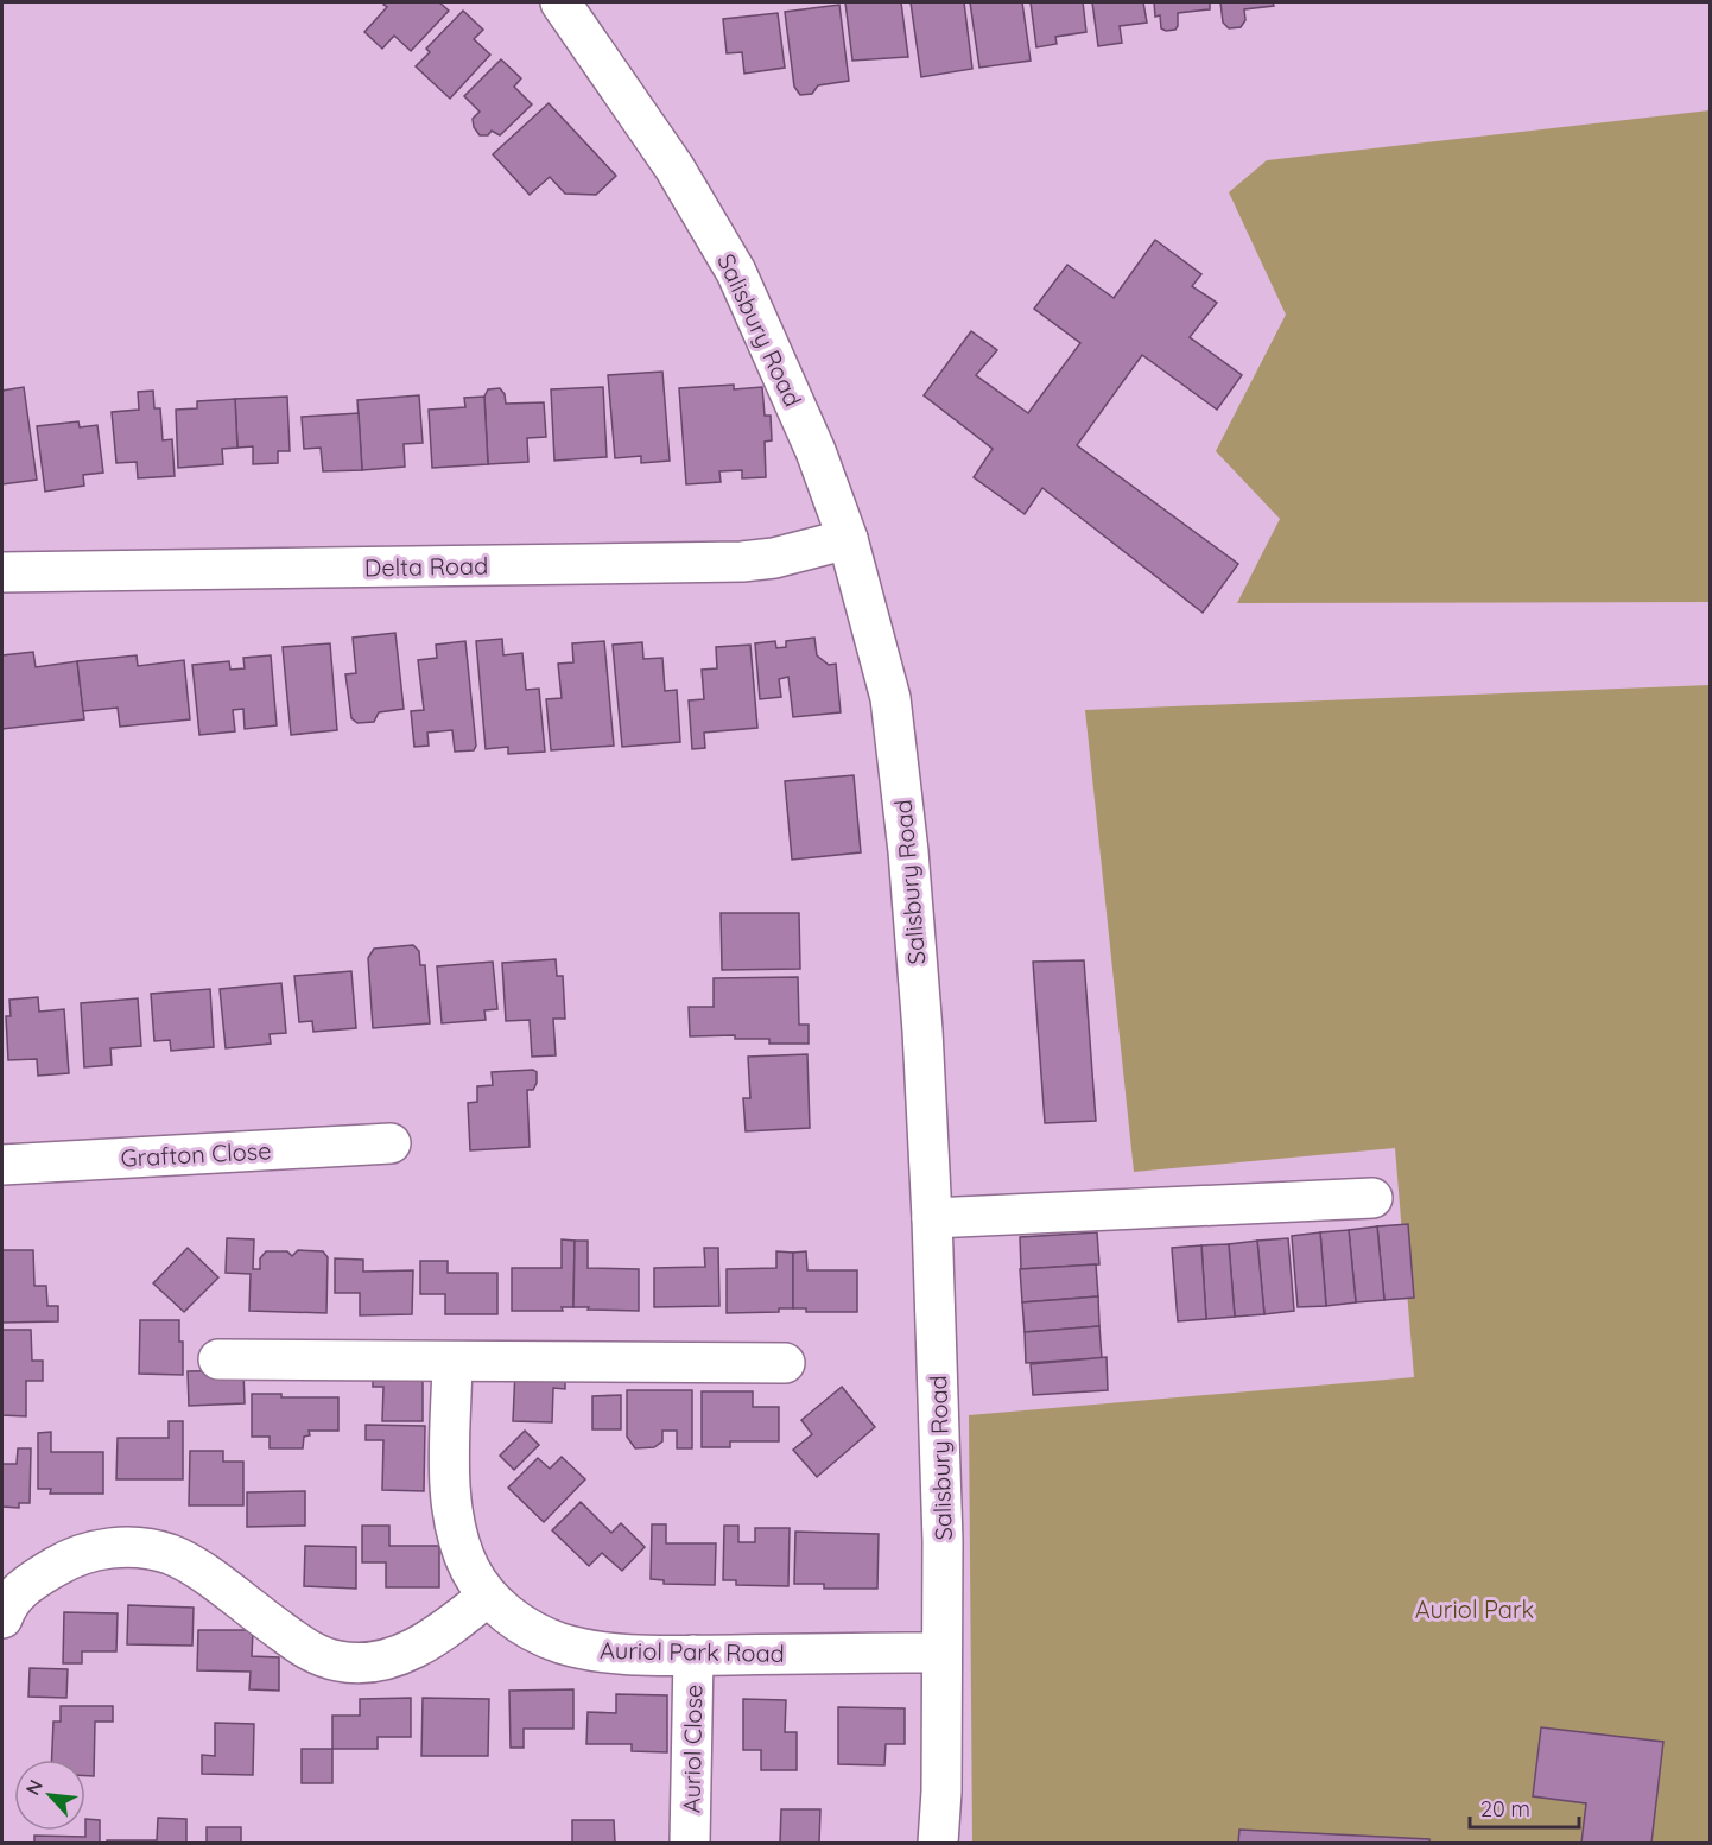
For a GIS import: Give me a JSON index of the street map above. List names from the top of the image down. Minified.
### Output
{"streets":{"street":["Salisbury Road","Delta Road","Grafton Close","Auriol Park Road","Auriol Close"]},"crossings":[["Salisbury Road","Delta Road"],["Salisbury Road","Auriol Park Road"],["Auriol Park Road","Auriol Close"]],"parks":["Auriol Park"],"scale_bar":"20 m","north":"top left"}
